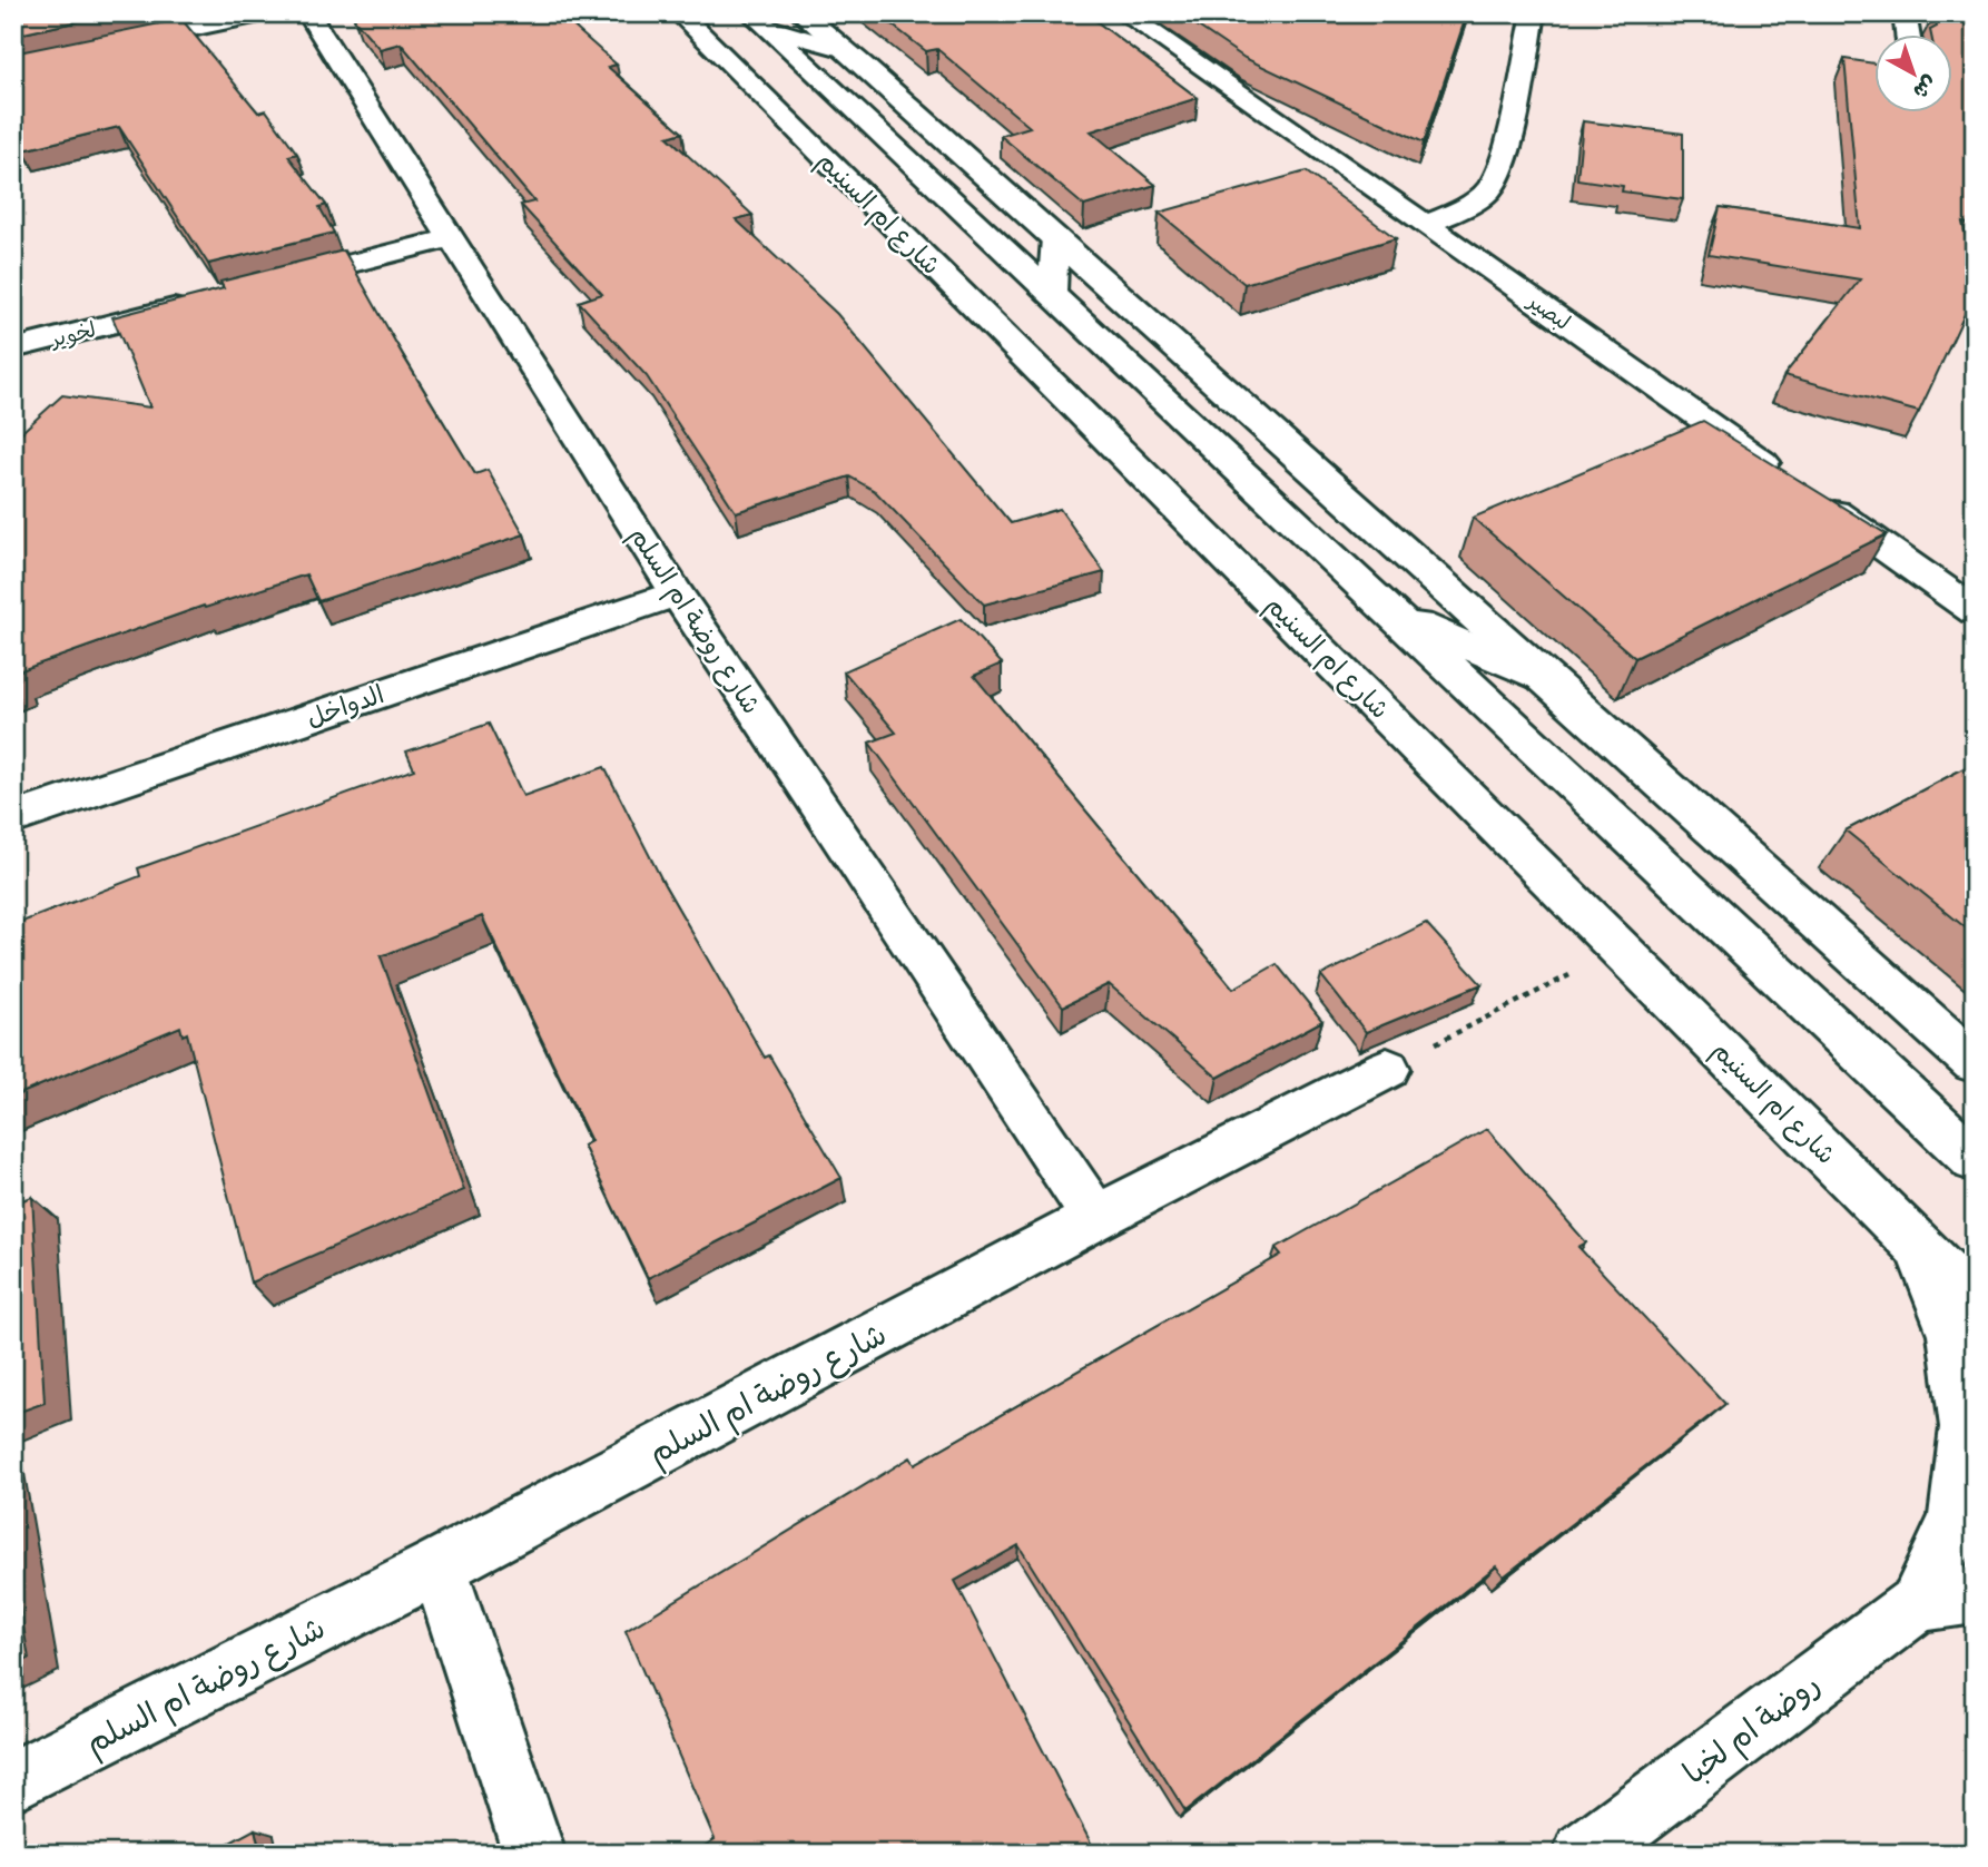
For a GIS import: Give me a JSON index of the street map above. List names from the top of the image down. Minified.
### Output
{"streets":{"street":["شارع ام السنيم","لبصير","لخوير","شارع روضة ام السلم","الدواخل","روضة ام لخبا"]},"crossings":[["شارع ام السنيم","روضة ام لخبا"],["شارع روضة ام السلم","الدواخل"]],"north":"bottom right"}
